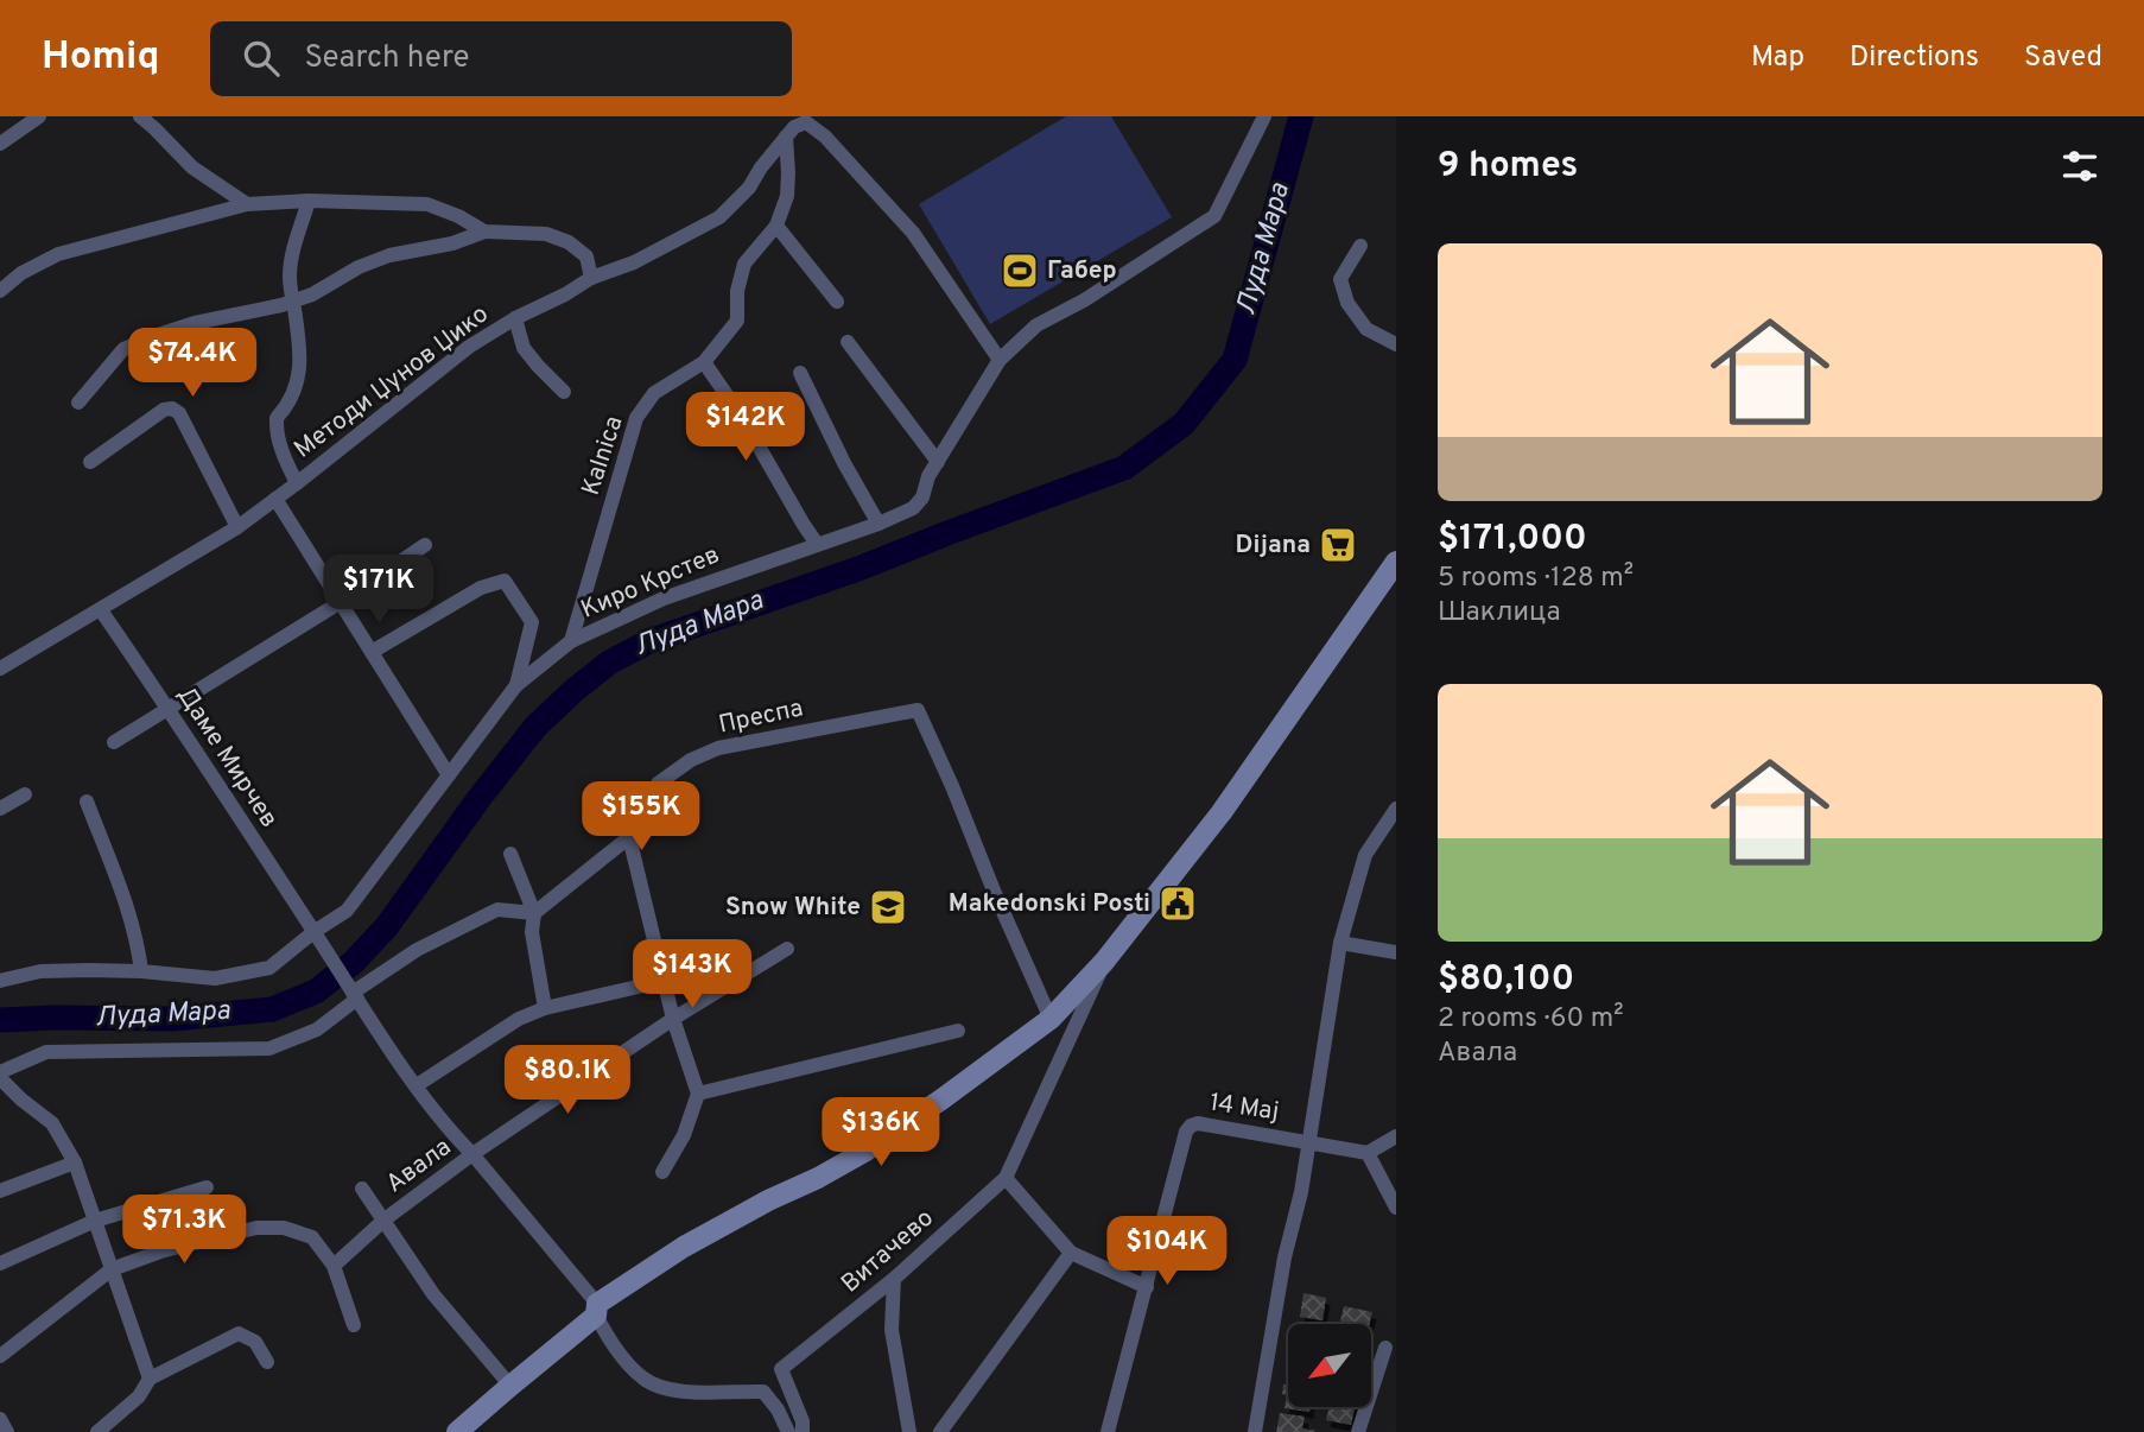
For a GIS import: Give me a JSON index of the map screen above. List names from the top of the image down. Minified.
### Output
{"streets":{"street":["Методи Џунов Џико","Kalnica","Киро Крстев","Преспа","Даме Мирчев","14 Мај","Авала","Витачево"]},"crossings":[["Методи Џунов Џико","Kalnica"],["Методи Џунов Џико","Даме Мирчев"],["Kalnica","Киро Крстев"],["Киро Крстев","Даме Мирчев"],["Даме Мирчев","Авала"]],"water":["Луда Мара"],"places":{"sports":["Габер"],"supermarket":["Dijana"],"public building":["Makedonski Posti"],"school or university":["Snow White"]},"north":"bottom left","page":{"header":"Homiq","search":"Search here","nav":["Map","Directions","Saved"],"heading":"9 homes","list":[{"name":"$171,000","note":"5 rooms · 128 m² · Шаклица"},{"name":"$80,100","note":"2 rooms · 60 m² · Авала"}],"price":["$74.4K","$142K","$171K","$155K","$143K","$80.1K","$136K","$71.3K","$104K"]}}
